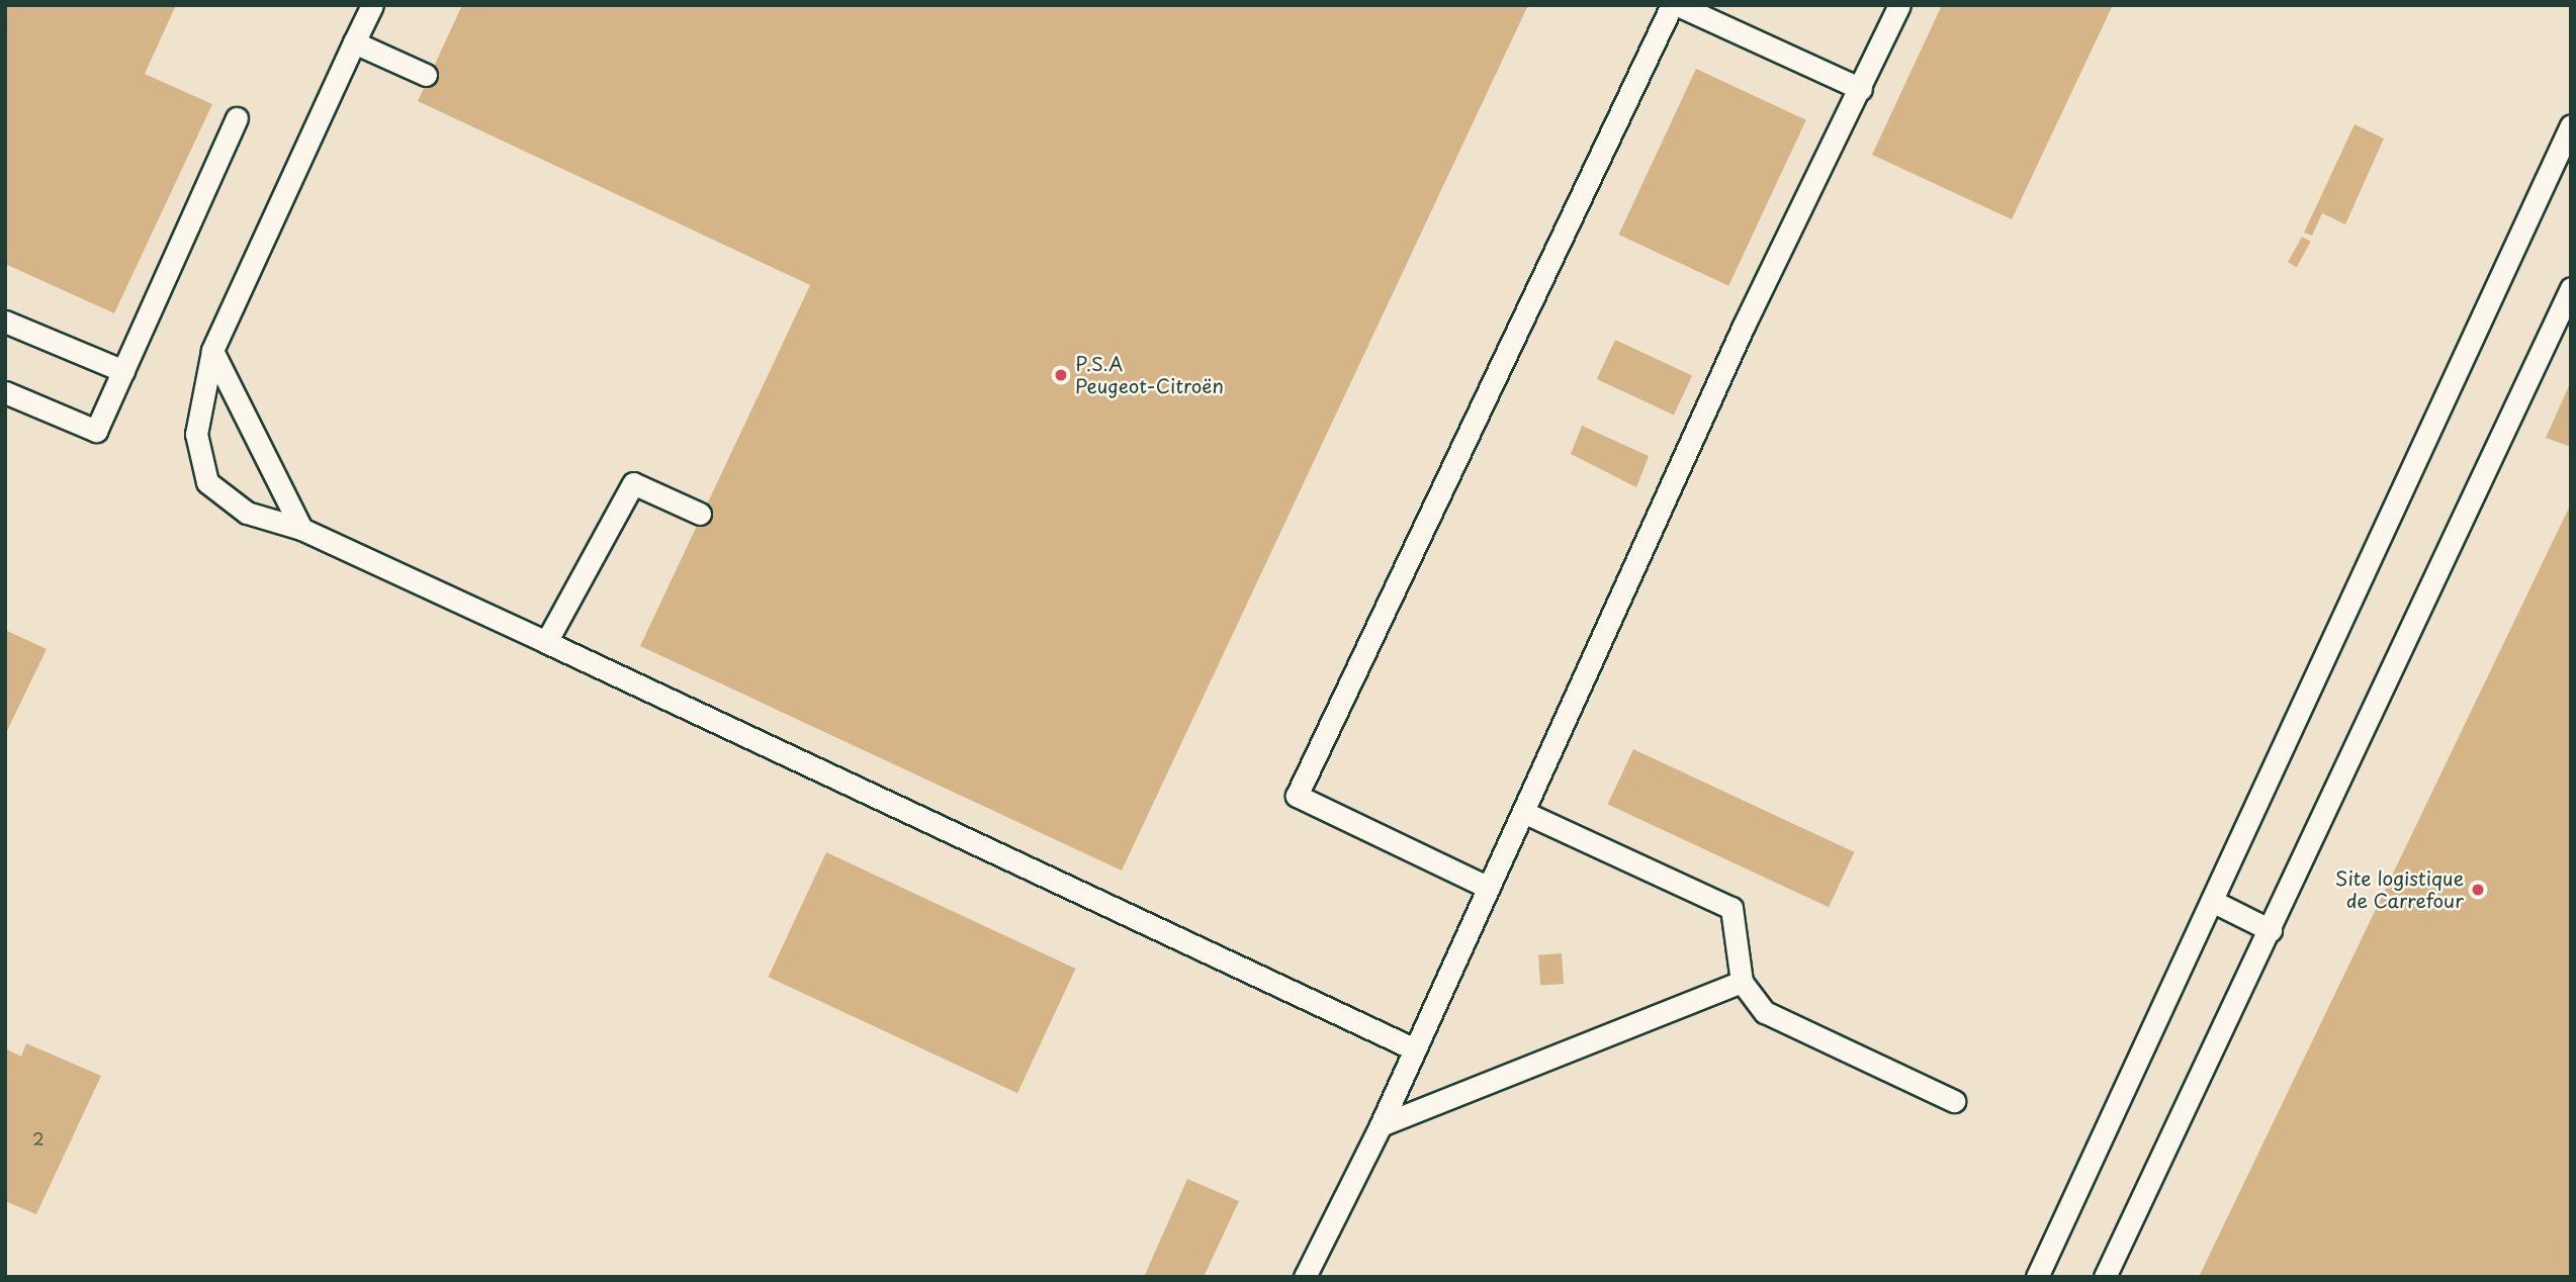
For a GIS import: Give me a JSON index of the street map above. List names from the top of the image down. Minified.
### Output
{"places":["P.S.A Peugeot-Citroën","Site logistique de Carrefour"],"house_numbers":["2"]}
